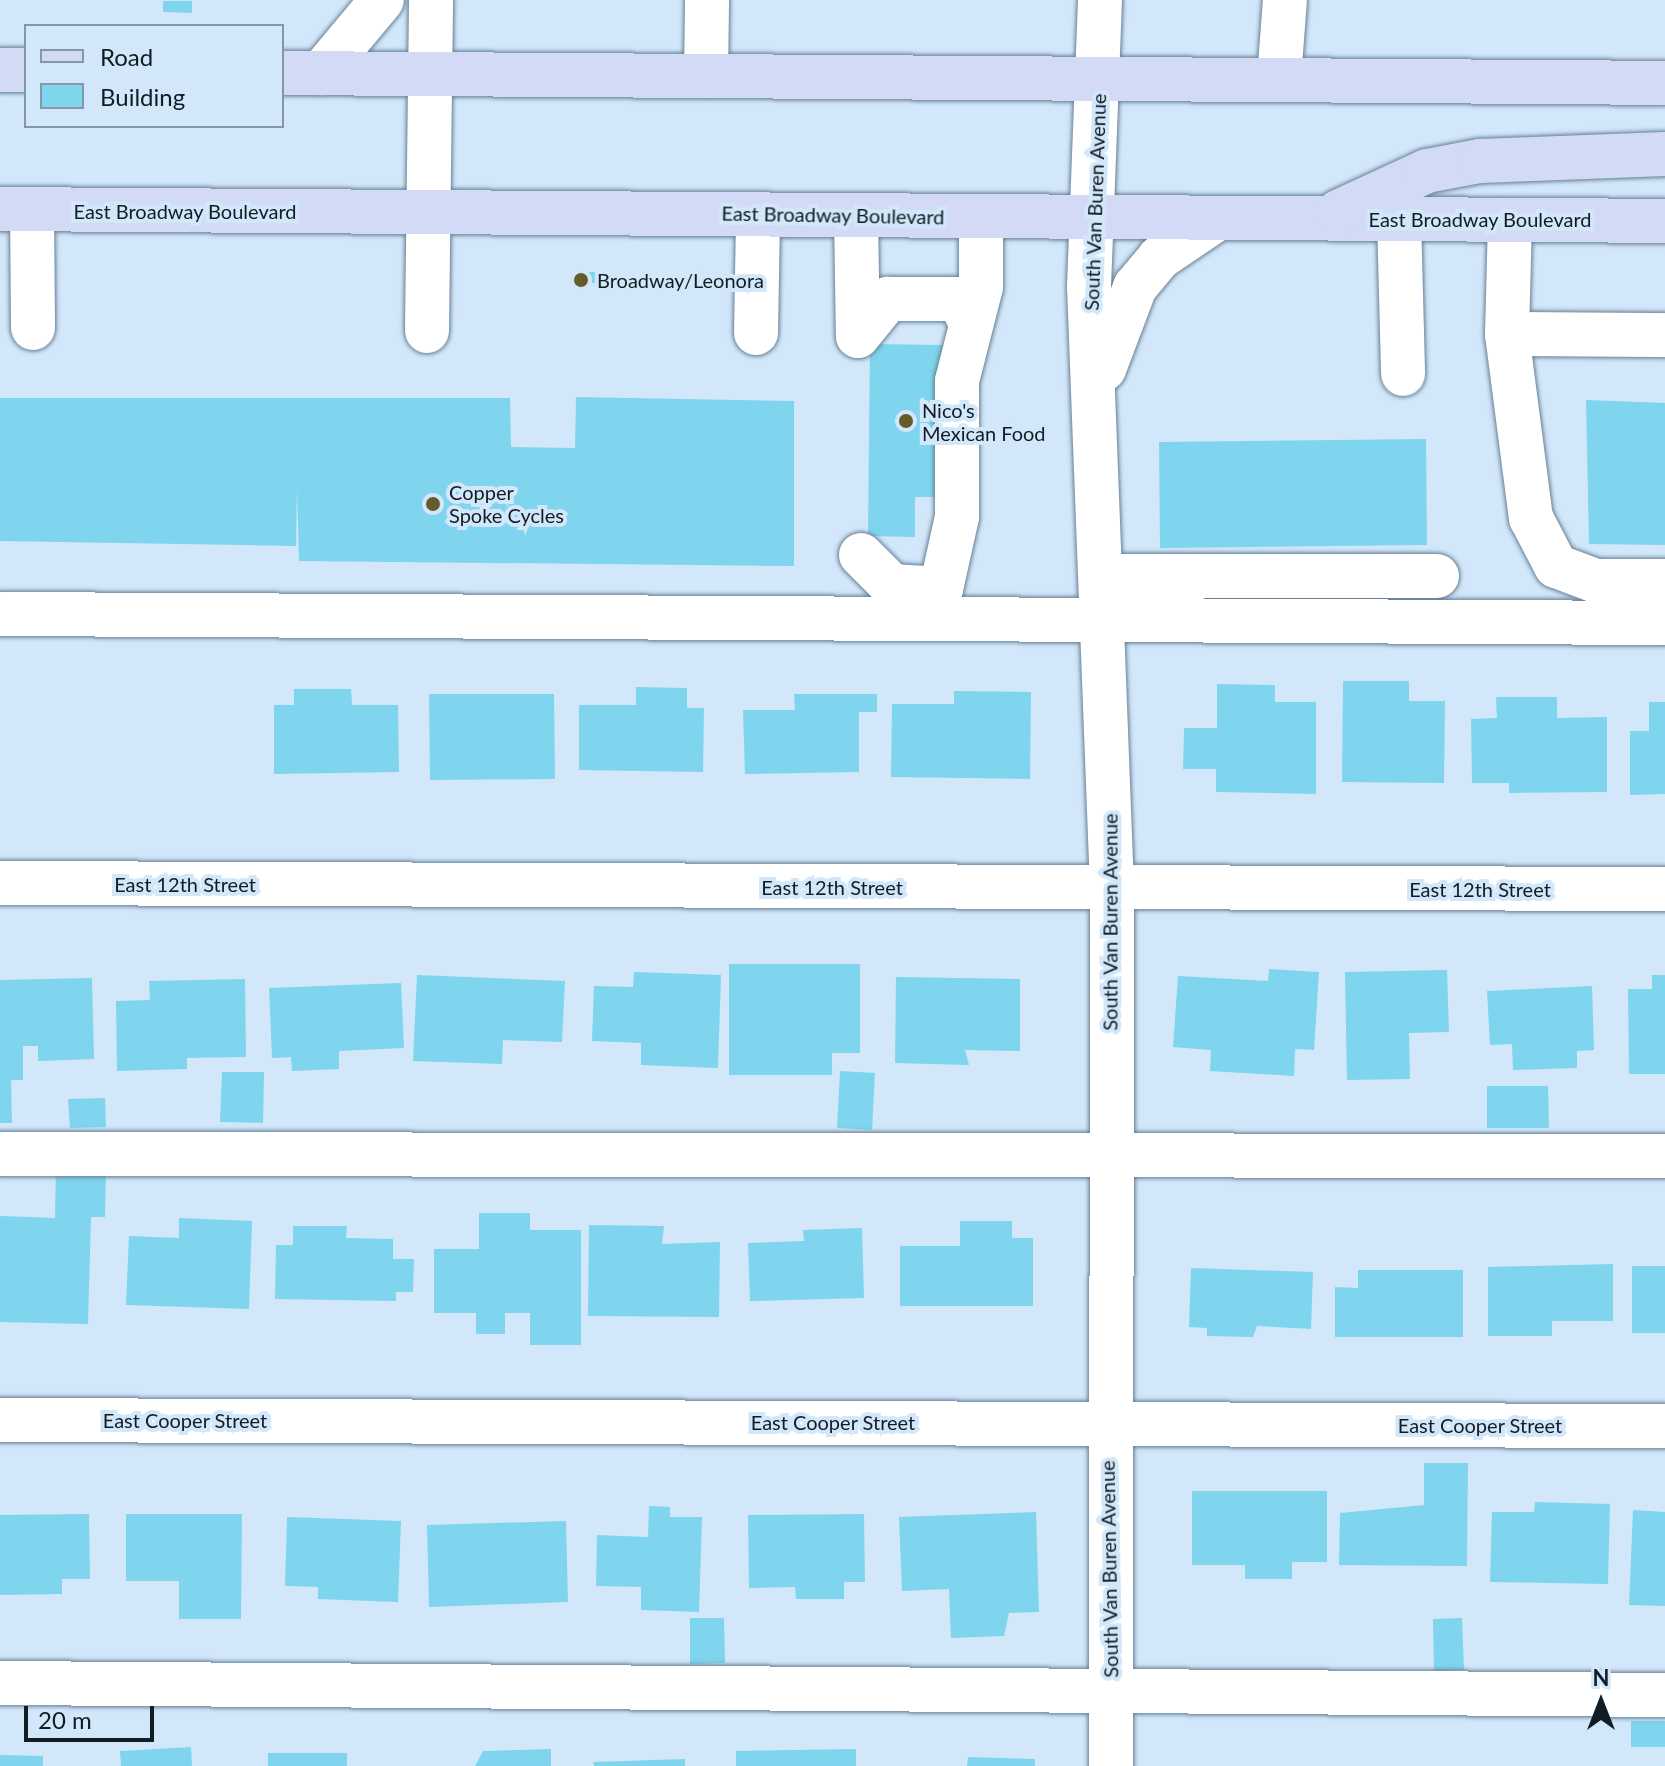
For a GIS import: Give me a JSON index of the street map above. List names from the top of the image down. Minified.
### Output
{"streets":{"main road":["East Broadway Boulevard"],"street":["South Van Buren Avenue","East 12th Street","East Cooper Street"]},"crossings":[["South Van Buren Avenue","East Broadway Boulevard"],["South Van Buren Avenue","East 12th Street"],["South Van Buren Avenue","East Cooper Street"]],"places":["Broadway/Leonora","Nico's Mexican Food","Copper Spoke Cycles"],"legend":["Road","Building"],"scale_bar":"20 m","north":"top"}
